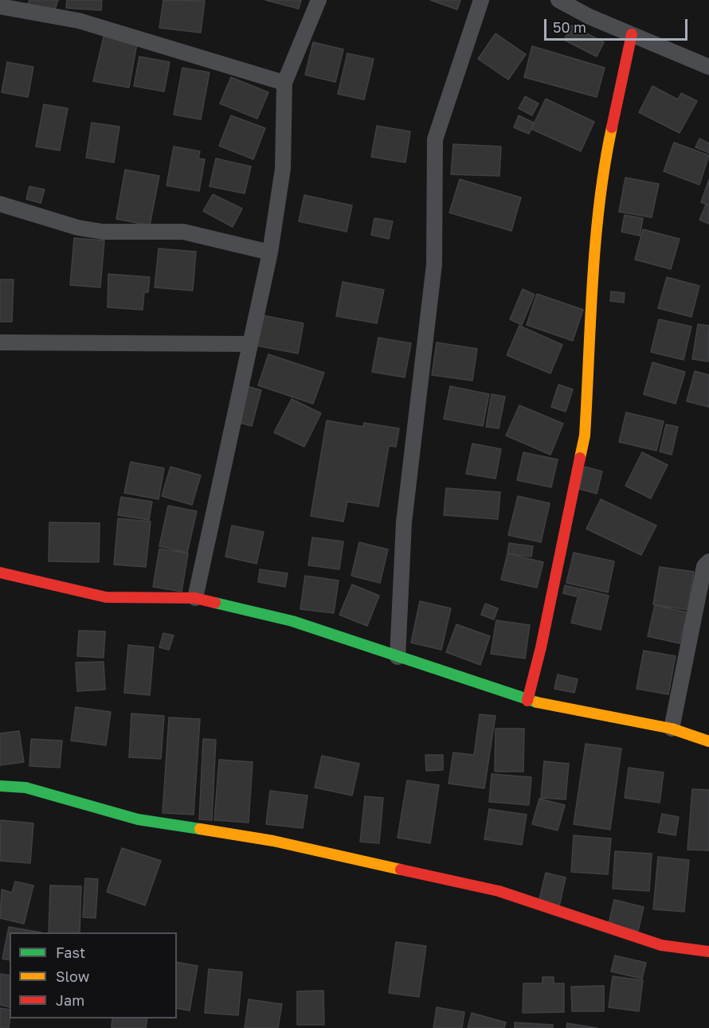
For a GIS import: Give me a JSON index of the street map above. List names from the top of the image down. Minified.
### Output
{"legend":["Fast","Slow","Jam"],"scale_bar":"50 m"}
